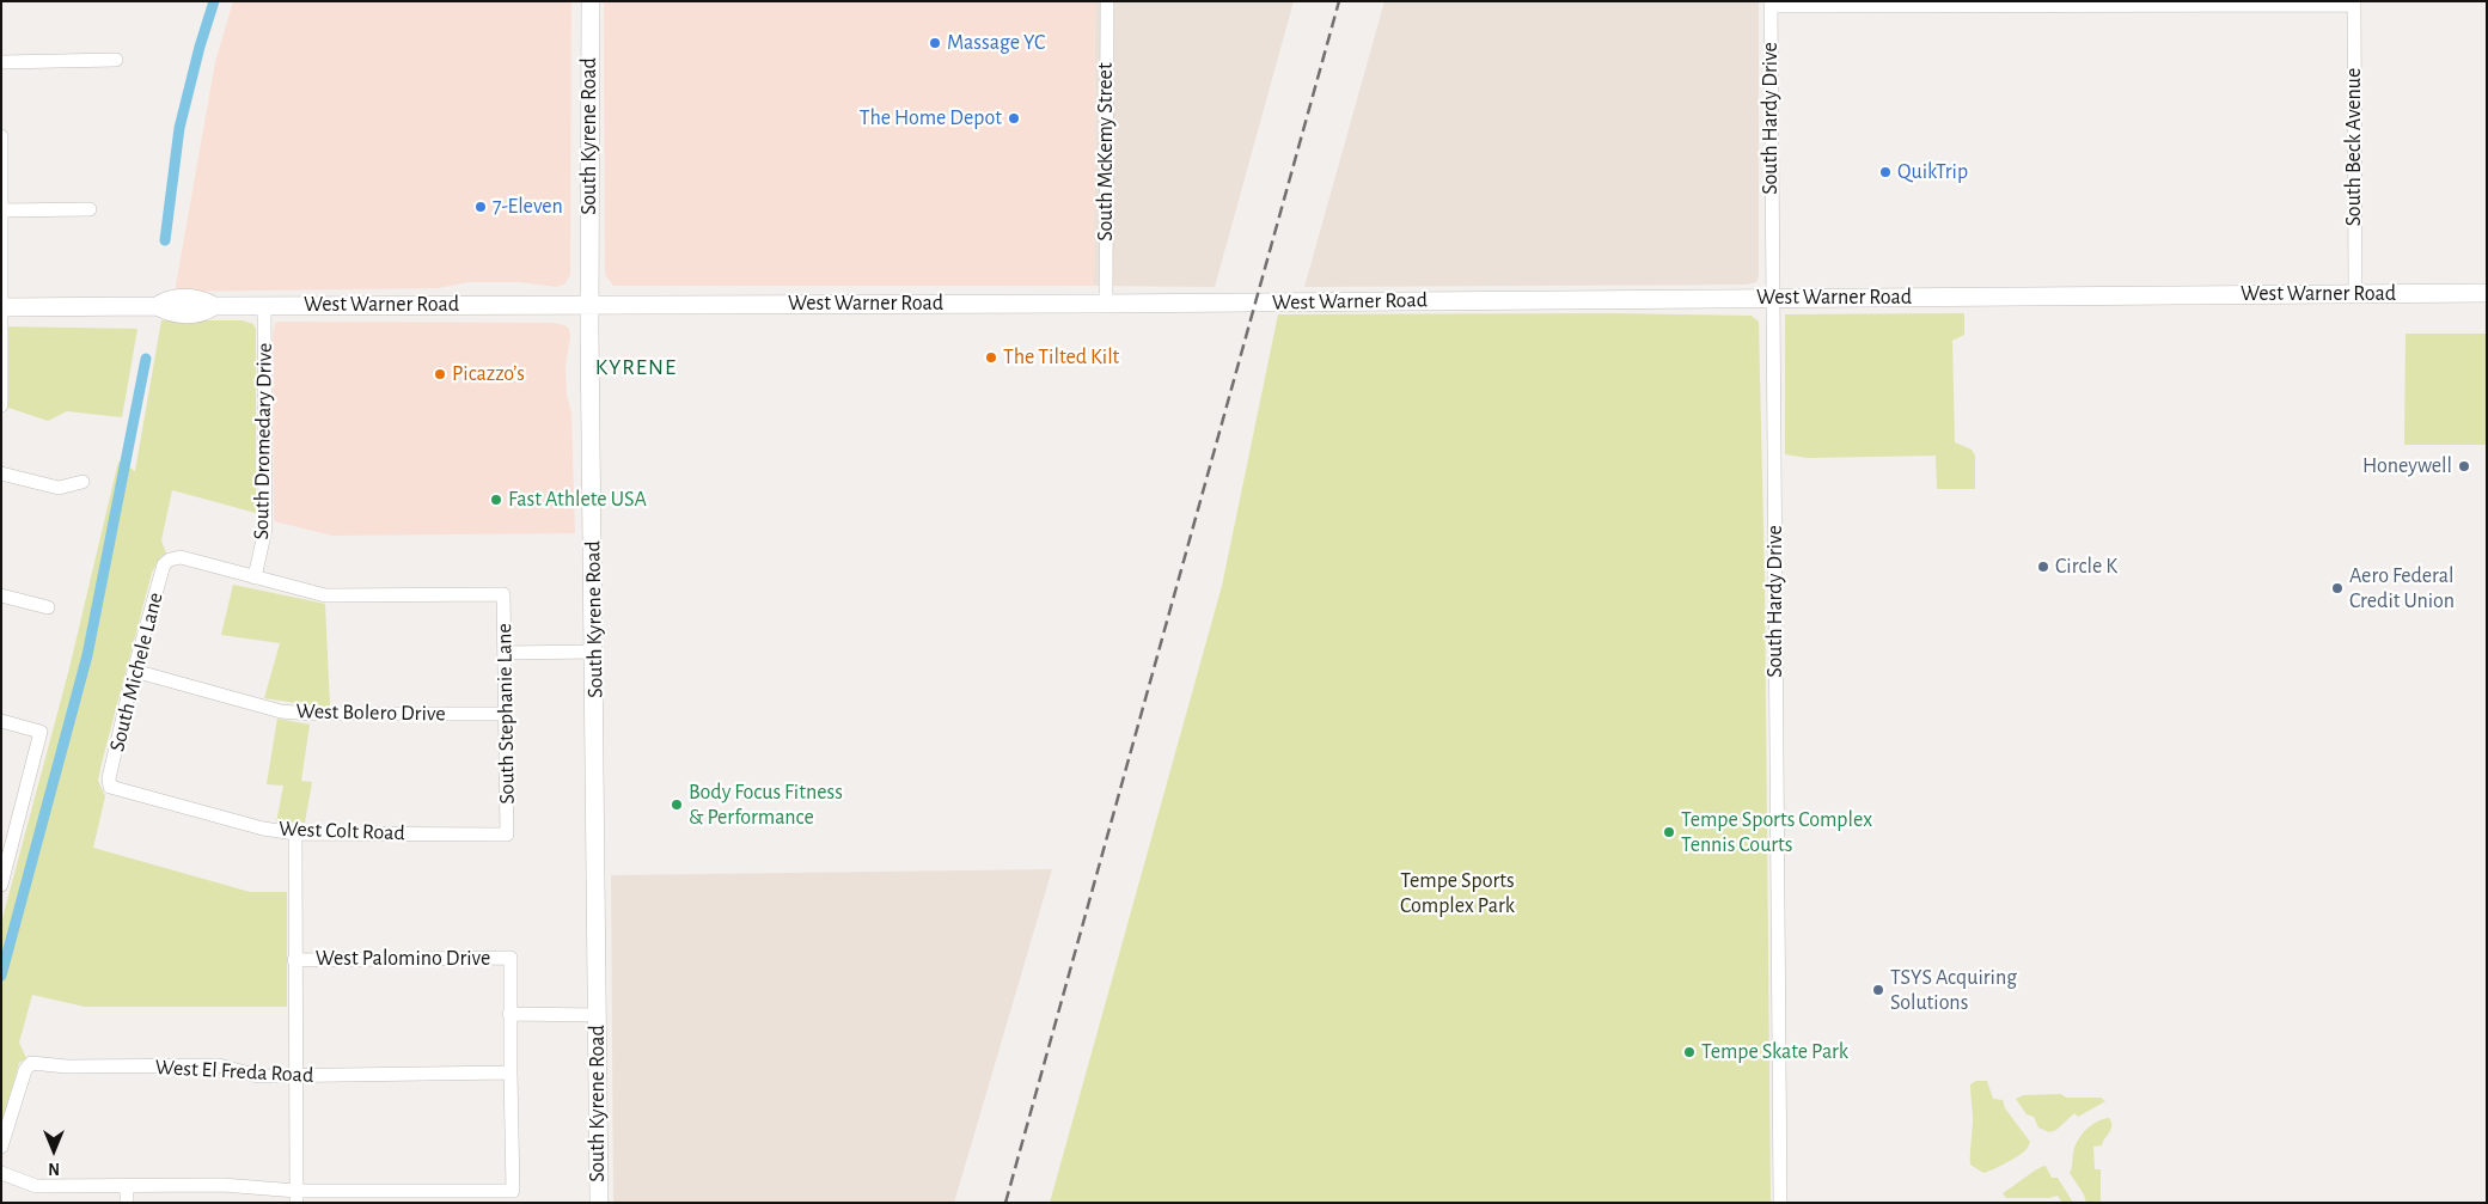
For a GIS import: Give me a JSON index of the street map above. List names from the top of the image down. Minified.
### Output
{"streets":{"main road":["South Kyrene Road","West Warner Road"],"street":["South Hardy Drive","South Beck Avenue","South McKemy Street","South Dromedary Drive","South Michele Lane","West Bolero Drive","South Stephanie Lane","West Colt Road","West Palomino Drive","West El Freda Road"]},"crossings":[["South Hardy Drive","West Warner Road"],["South Kyrene Road","West Warner Road"],["South Beck Avenue","West Warner Road"],["South McKemy Street","West Warner Road"],["West Warner Road","South Dromedary Drive"],["South Dromedary Drive","South Michele Lane"],["South Dromedary Drive","South Stephanie Lane"],["South Michele Lane","West Bolero Drive"],["South Michele Lane","South Stephanie Lane"],["South Michele Lane","West Colt Road"],["West Bolero Drive","South Stephanie Lane"],["South Stephanie Lane","West Colt Road"]],"districts":["KYRENE"],"parks":["Tempe Sports Complex Park"],"places":["Massage YC","The Home Depot","QuikTrip","7-Eleven","The Tilted Kilt","Picazzo’s","Honeywell","Fast Athlete USA","Circle K","Aero Federal Credit Union","Body Focus Fitness & Performance","Tempe Sports Complex Tennis Courts","TSYS Acquiring Solutions","Tempe Skate Park"],"north":"bottom"}
